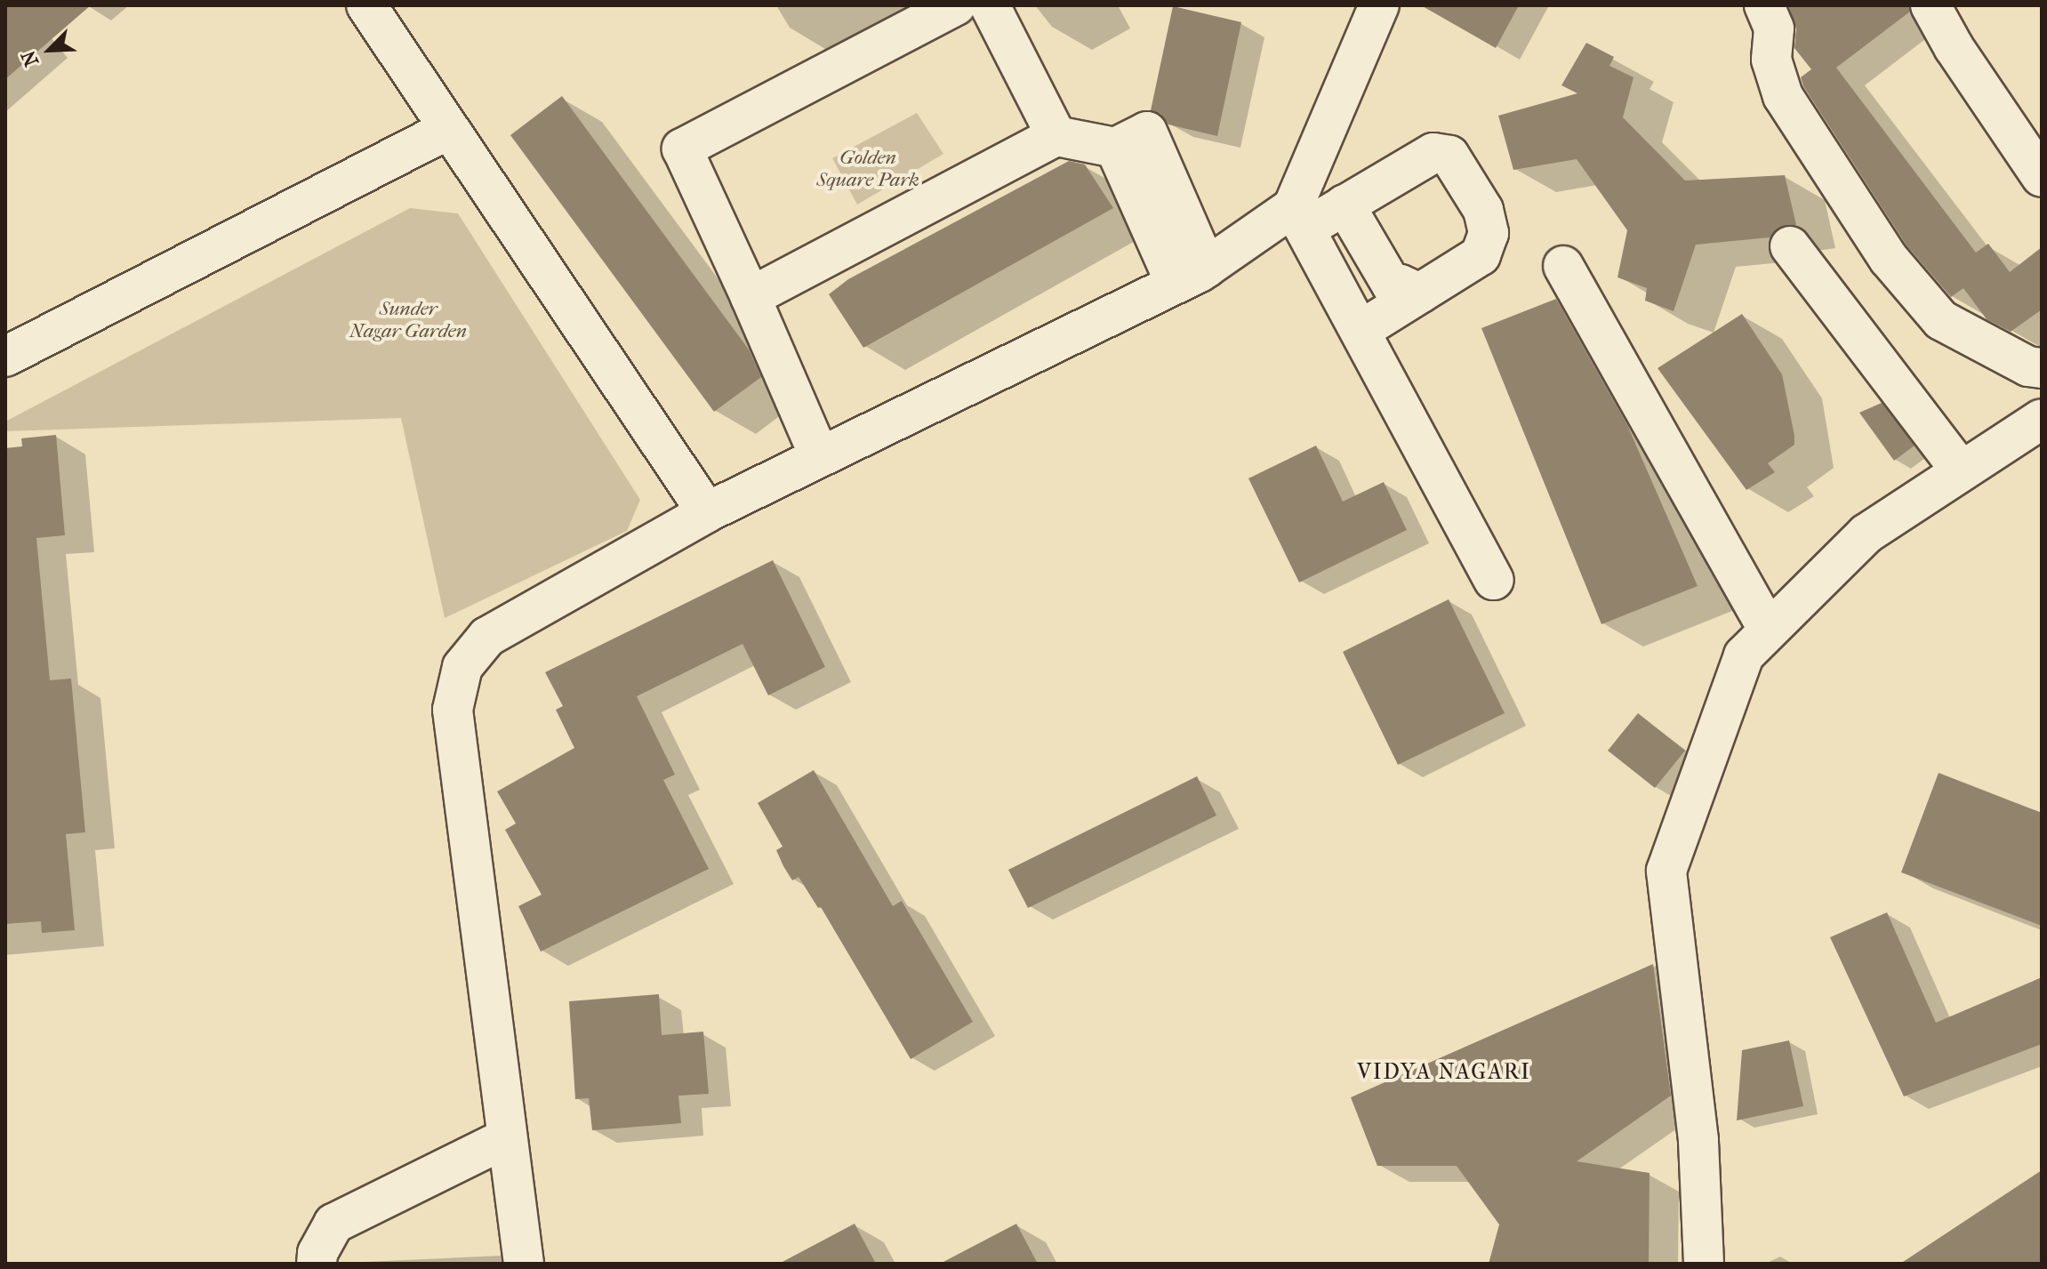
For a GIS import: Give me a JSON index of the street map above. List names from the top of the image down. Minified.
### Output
{"districts":["VIDYA NAGARI"],"parks":["Golden Square Park","Sunder Nagar Garden"],"north":"bottom left"}
